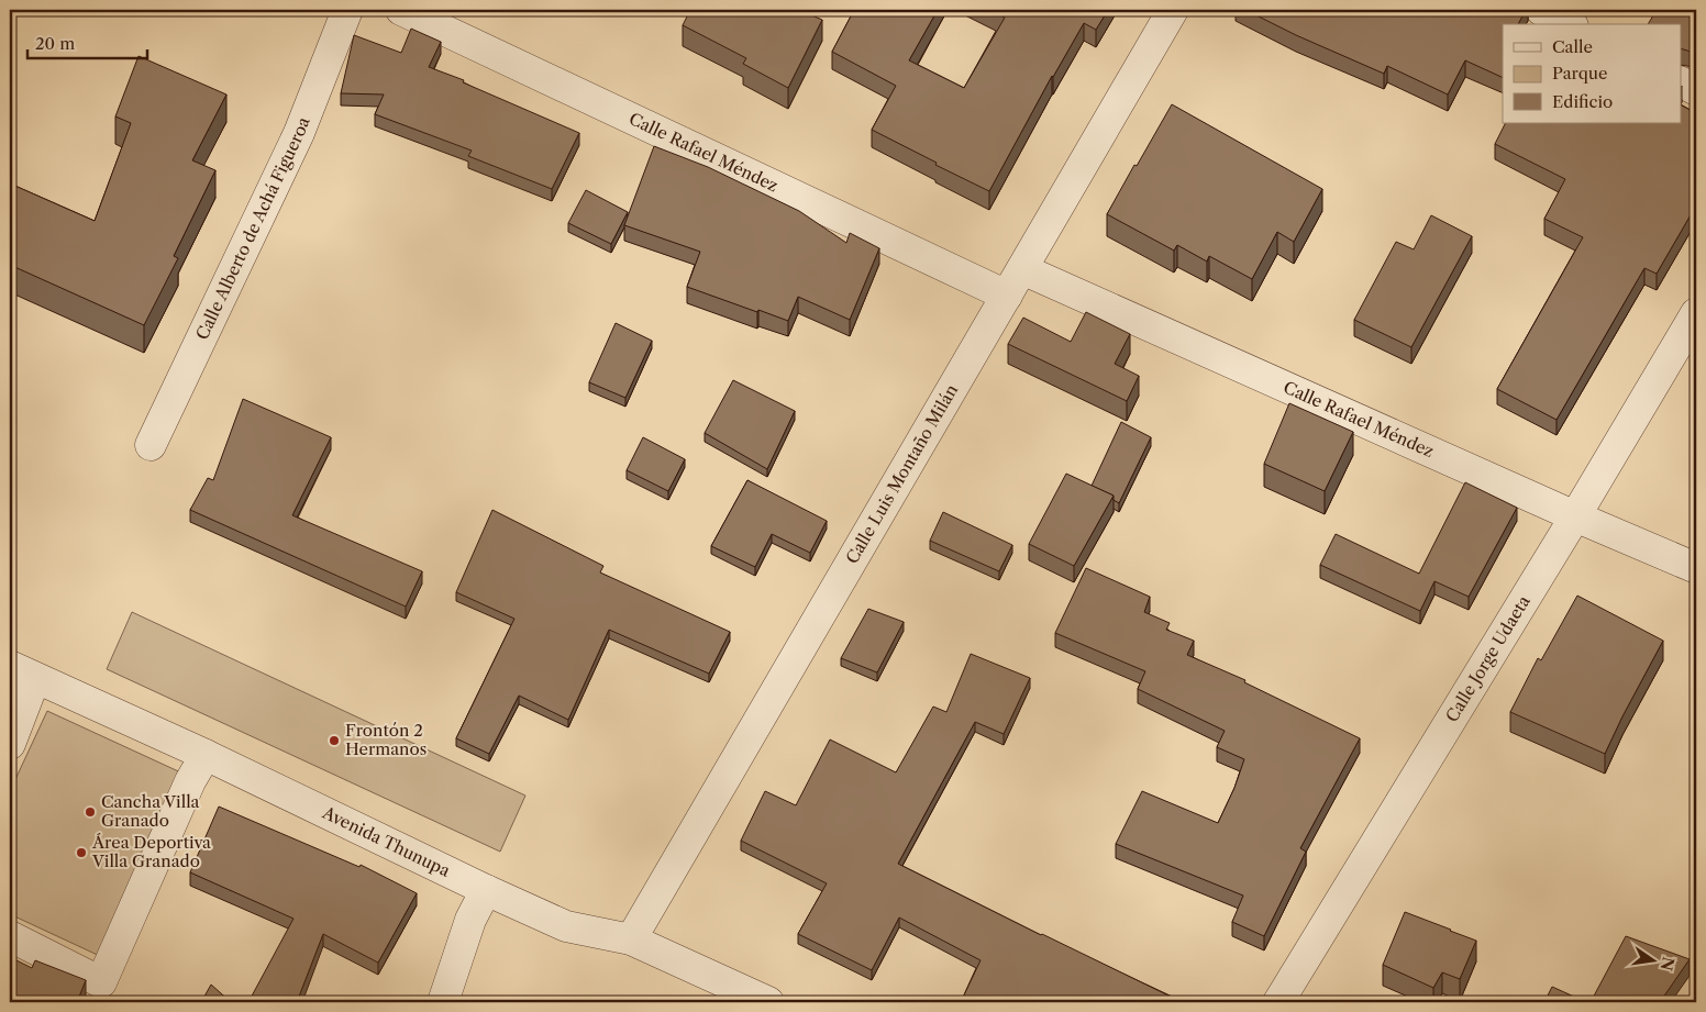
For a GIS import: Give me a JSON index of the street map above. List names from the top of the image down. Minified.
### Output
{"streets":{"street":["Calle Rafael Méndez","Calle Alberto de Achá Figueroa","Calle Luis Montaño Milán","Calle Jorge Udaeta","Avenida Thunupa"]},"crossings":[["Calle Rafael Méndez","Calle Luis Montaño Milán"],["Calle Rafael Méndez","Calle Jorge Udaeta"],["Calle Luis Montaño Milán","Avenida Thunupa"]],"places":["Frontón 2 Hermanos","Cancha Villa Granado","Área Deportiva Villa Granado"],"legend":["Calle","Parque","Edificio"],"scale_bar":"20 m","north":"right"}
